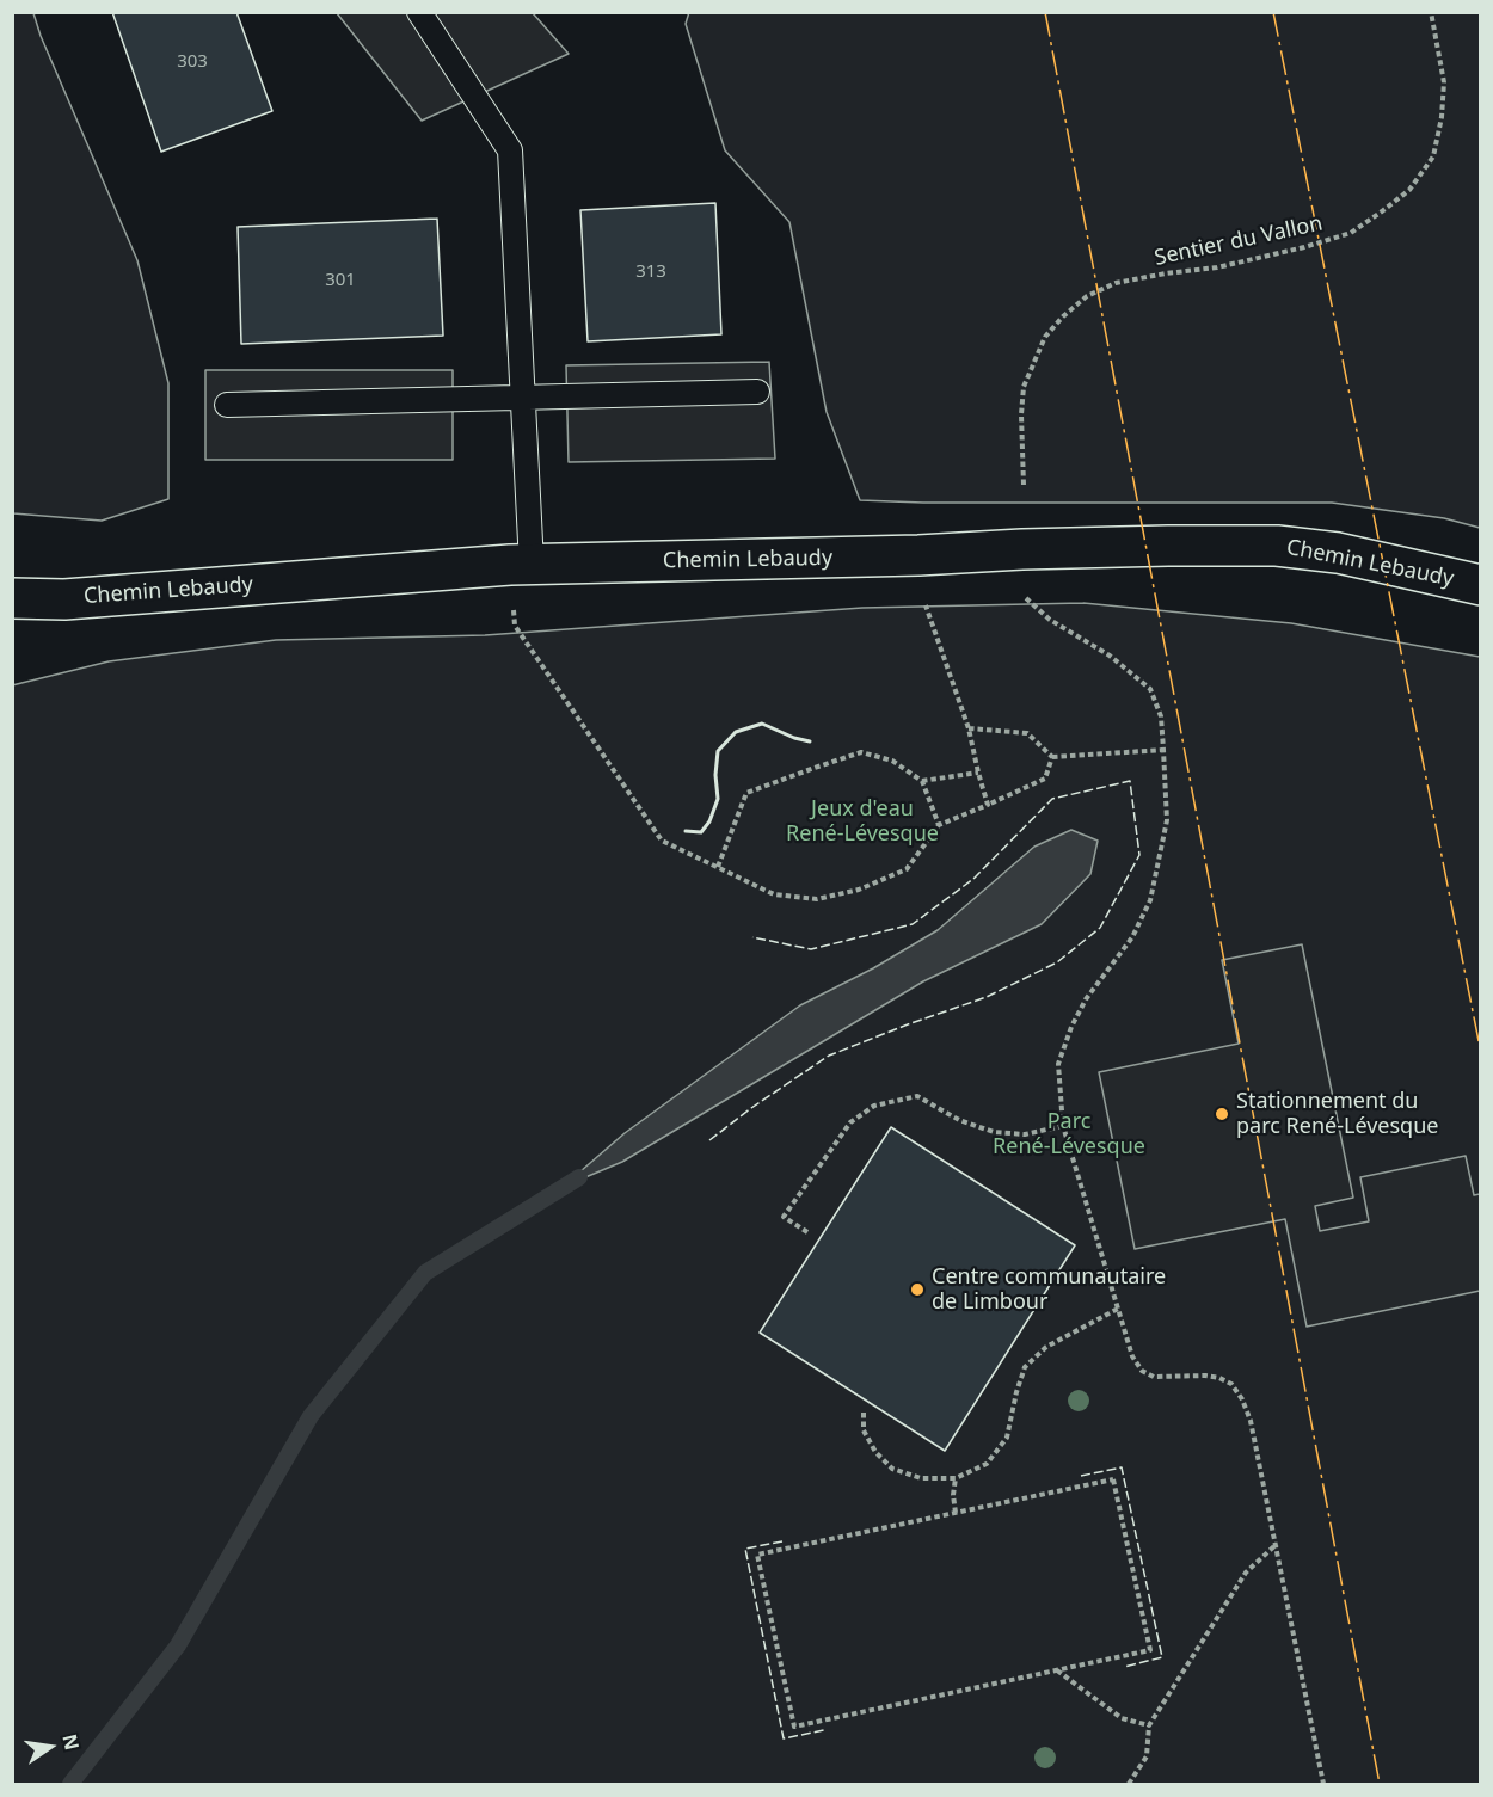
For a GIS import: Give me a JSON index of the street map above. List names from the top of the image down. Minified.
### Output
{"streets":{"street":["Chemin Lebaudy"],"path":["Sentier du Vallon"]},"parks":["Jeux d'eau René-Lévesque","Parc René-Lévesque"],"places":["Stationnement du parc René-Lévesque","Centre communautaire de Limbour"],"house_numbers":["303","313","301"],"north":"right"}
